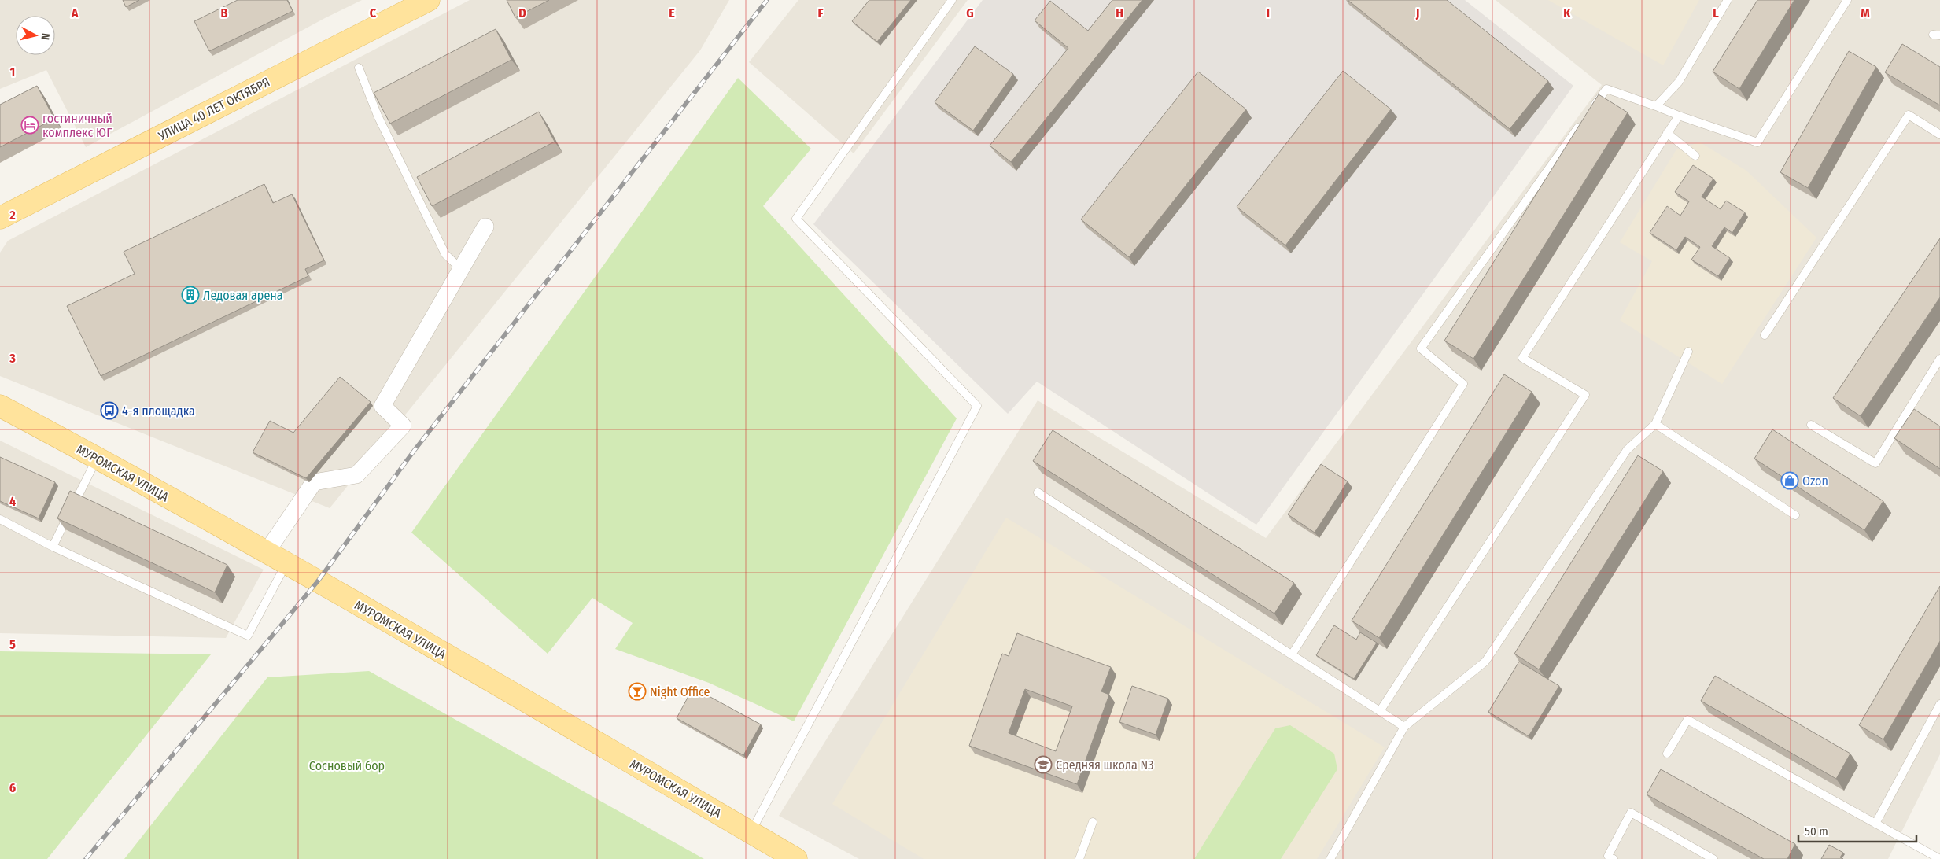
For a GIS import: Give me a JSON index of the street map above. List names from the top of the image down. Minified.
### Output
{"streets":{"main road":["УЛИЦА 40 ЛЕТ ОКТЯБРЯ","МУРОМСКАЯ УЛИЦА"]},"parks":["Сосновый бор"],"places":{"hotel":["гостиничный комплекс ЮГ"],"building":["Ледовая арена"],"bus stop":["4-я площадка"],"shop":["Ozon"],"bar":["Night Office"],"school or university":["Средняя школа N3"]},"scale_bar":"50 m","north":"right","grid":{"columns":["A","B","C","D","E","F","G","H","I","J","K","L","M"],"rows":["1","2","3","4","5","6"]}}
